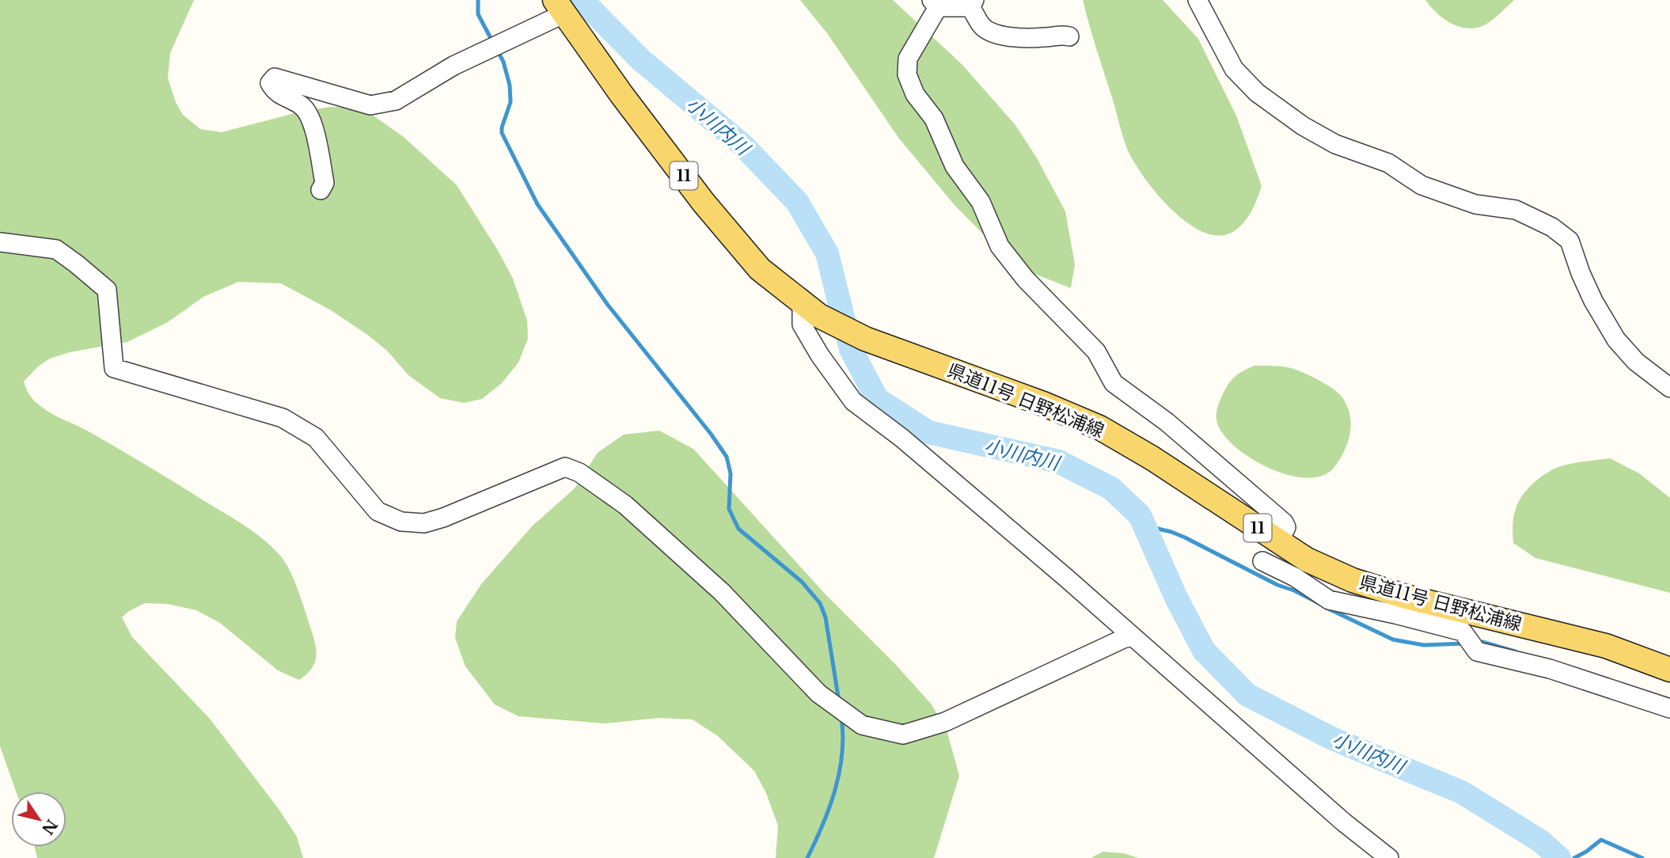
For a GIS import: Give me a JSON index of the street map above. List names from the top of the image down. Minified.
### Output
{"streets":{"main road":["11","県道11号 日野松浦線"]},"water":["小川内川"],"north":"bottom right"}
